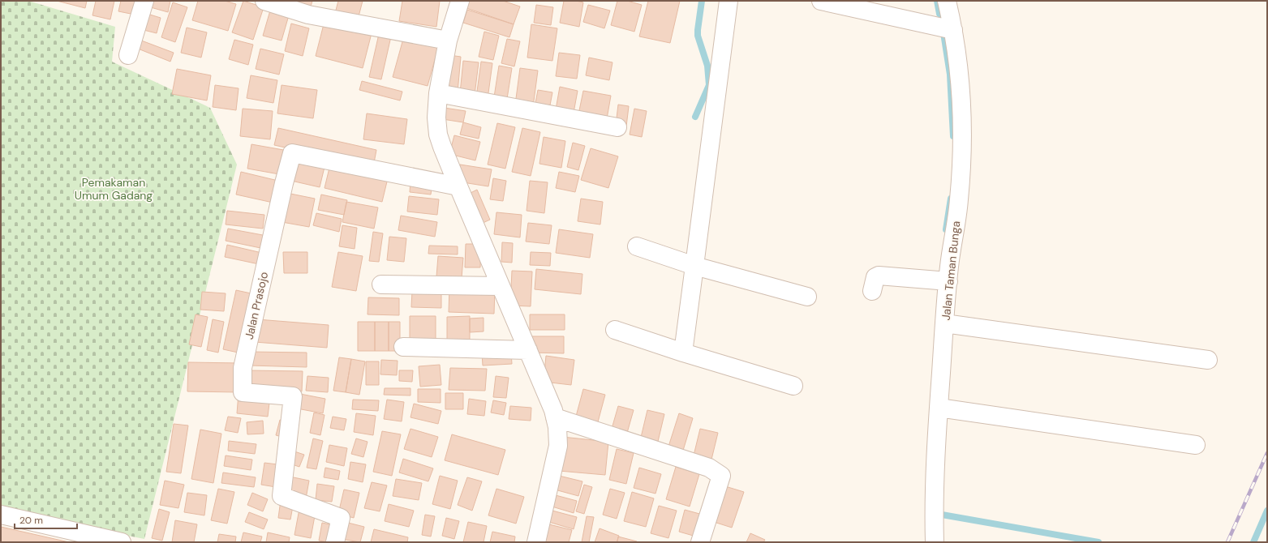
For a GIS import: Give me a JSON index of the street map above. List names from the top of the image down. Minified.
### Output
{"streets":{"street":["Jalan Taman Bunga","Jalan Prasojo"]},"parks":["Pemakaman Umum Gadang"],"scale_bar":"20 m"}
